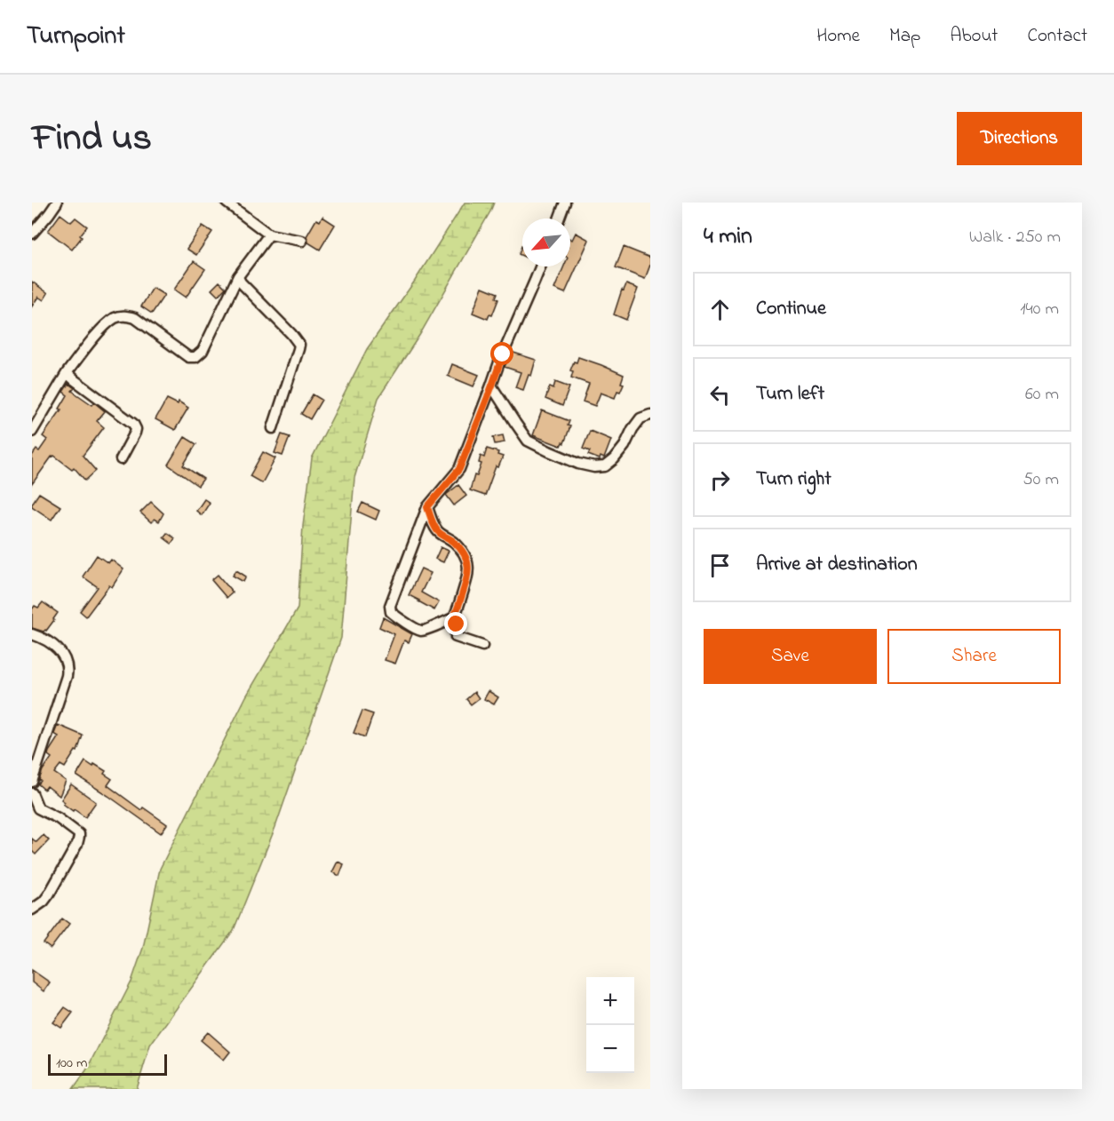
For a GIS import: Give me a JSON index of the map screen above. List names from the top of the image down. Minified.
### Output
{"scale_bar":"100 m","north":"bottom left","page":{"header":"Turnpoint","nav":["Home","Map","About","Contact"],"title":"Find us","buttons":["Directions",["Save","Share"]],"heading":["4 min","Walk · 250 m"],"list":[["Continue","140 m"],["Turn left","60 m"],["Turn right","50 m"],"Arrive at destination"],"map_buttons":["+","−"],"scale":"100 m"}}
